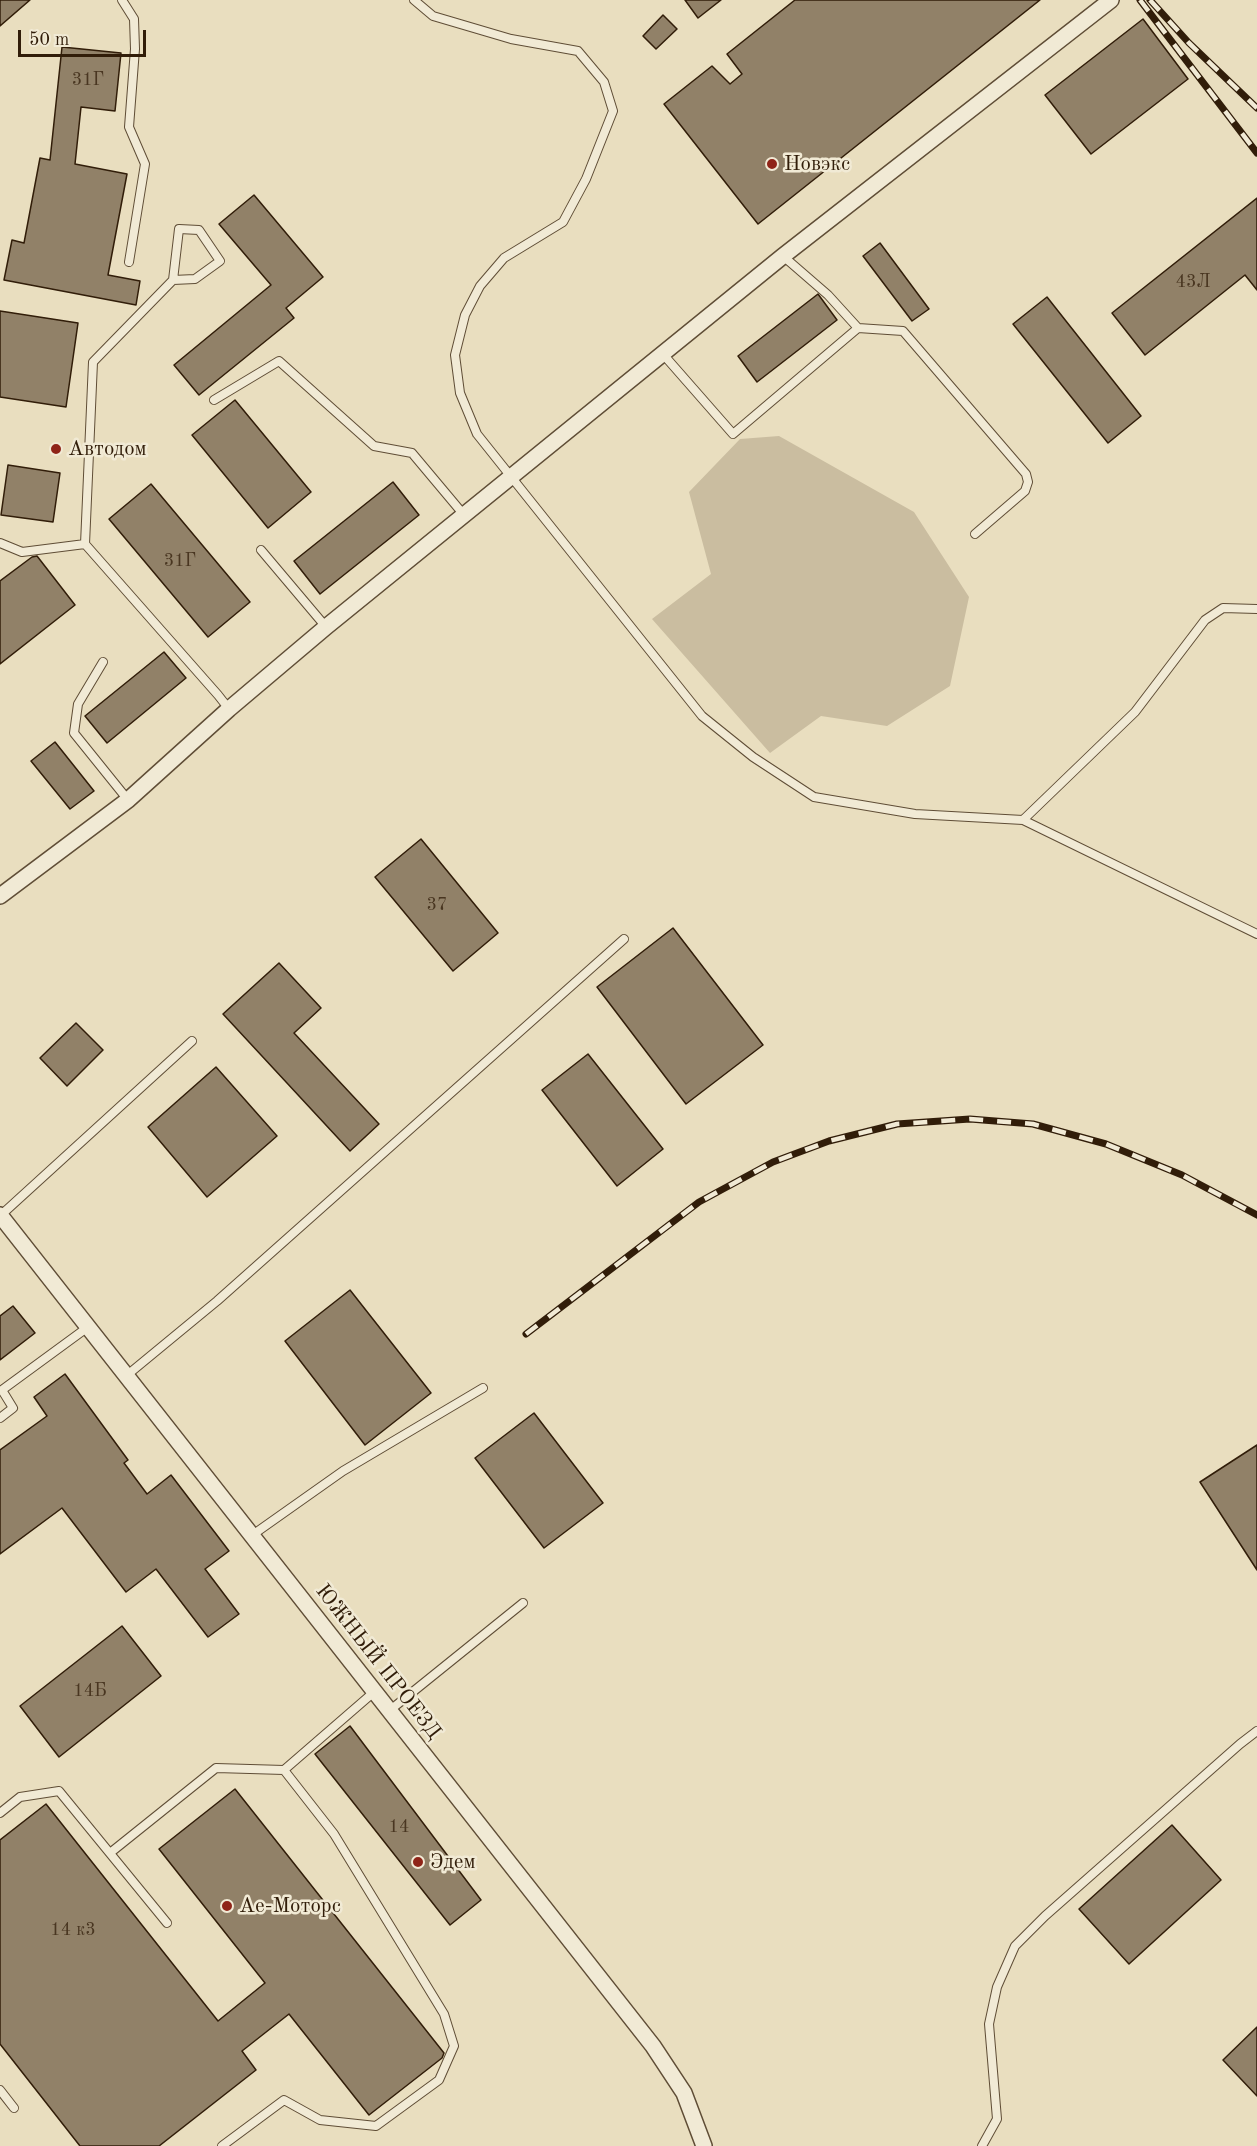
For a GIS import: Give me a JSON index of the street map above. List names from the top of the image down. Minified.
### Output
{"streets":{"street":["ЮЖНЫЙ ПРОЕЗД"]},"places":["Новэкс","Автодом","Эдем","Ае-Моторс"],"house_numbers":["31Г","43Л","31Г","37","14Б","14","14 к3"],"scale_bar":"50 m"}
